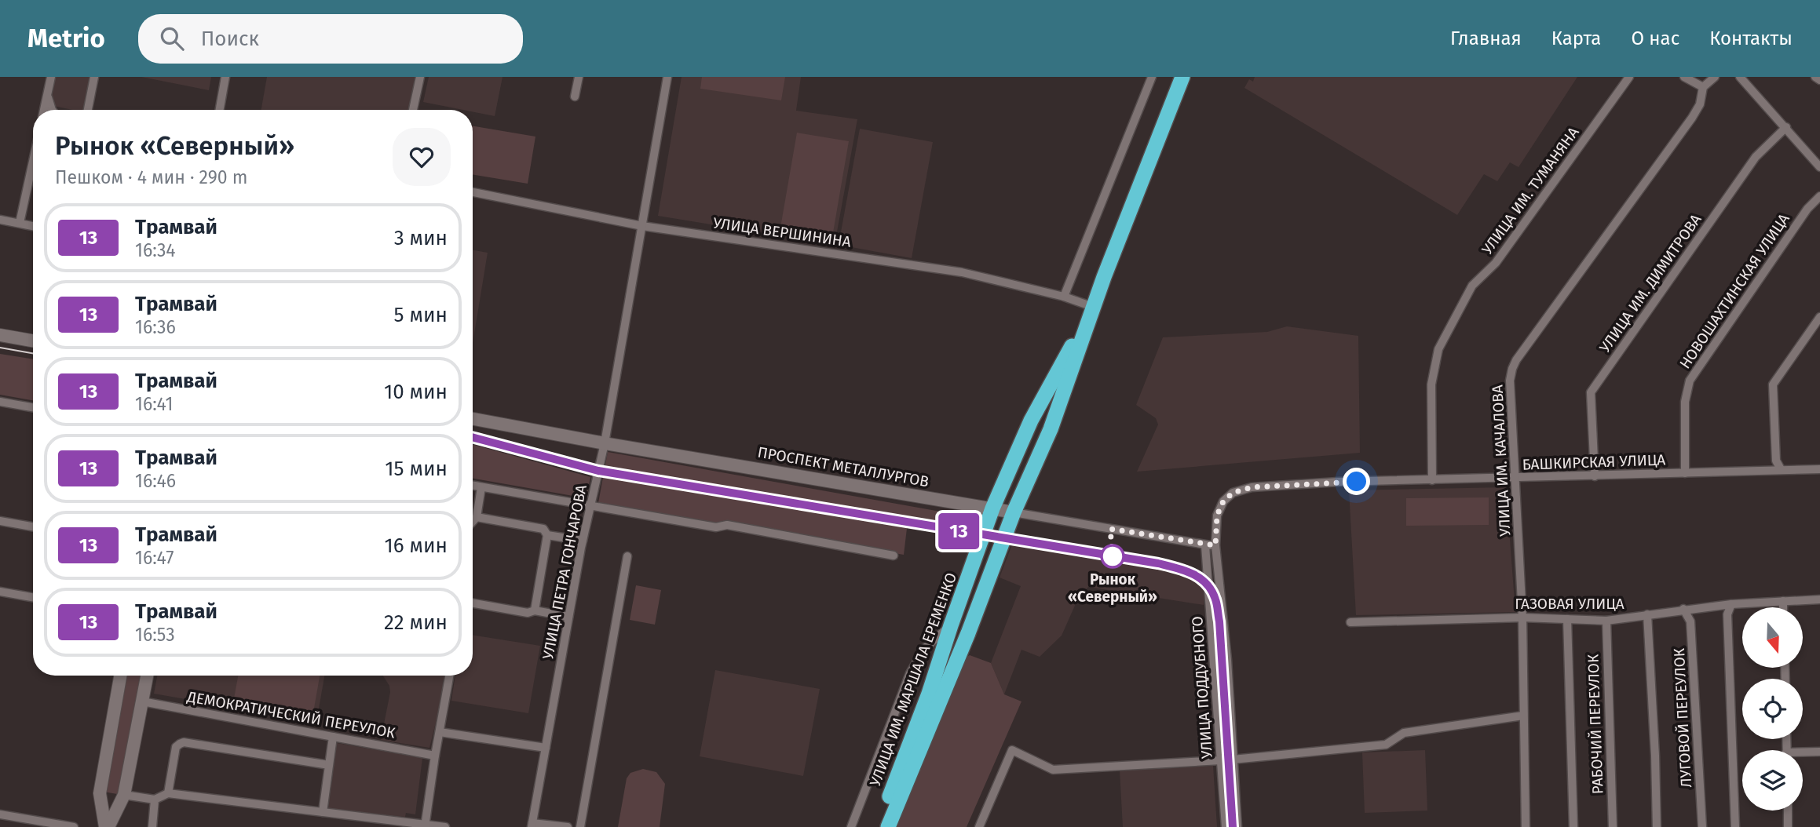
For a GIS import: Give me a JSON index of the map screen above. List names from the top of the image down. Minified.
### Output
{"streets":{"highway":["УЛИЦА ИМ. МАРШАЛА ЕРЕМЕНКО"],"main road":["ПРОСПЕКТ МЕТАЛЛУРГОВ"],"street":["УЛИЦА ИМ. ТУМАНЯНА","УЛИЦА ВЕРШИНИНА","УЛИЦА ИМ. ДИМИТРОВА","НОВОШАХТИНСКАЯ УЛИЦА","УЛИЦА ИМ. КАЧАЛОВА","БАШКИРСКАЯ УЛИЦА","УЛИЦА ПЕТРА ГОНЧАРОВА","ГАЗОВАЯ УЛИЦА","УЛИЦА ПОДДУБНОГО","ДЕМОКРАТИЧЕСКИЙ ПЕРЕУЛОК","ЛУГОВОЙ ПЕРЕУЛОК","РАБОЧИЙ ПЕРЕУЛОК"]},"crossings":[["УЛИЦА ИМ. ТУМАНЯНА","БАШКИРСКАЯ УЛИЦА"],["УЛИЦА ВЕРШИНИНА","УЛИЦА ПЕТРА ГОНЧАРОВА"],["УЛИЦА ВЕРШИНИНА","УЛИЦА ИМ. МАРШАЛА ЕРЕМЕНКО"],["УЛИЦА ИМ. ДИМИТРОВА","БАШКИРСКАЯ УЛИЦА"],["НОВОШАХТИНСКАЯ УЛИЦА","БАШКИРСКАЯ УЛИЦА"],["УЛИЦА ИМ. КАЧАЛОВА","БАШКИРСКАЯ УЛИЦА"],["УЛИЦА ИМ. КАЧАЛОВА","ГАЗОВАЯ УЛИЦА"],["БАШКИРСКАЯ УЛИЦА","ПРОСПЕКТ МЕТАЛЛУРГОВ"],["БАШКИРСКАЯ УЛИЦА","УЛИЦА ПОДДУБНОГО"],["ПРОСПЕКТ МЕТАЛЛУРГОВ","УЛИЦА ПЕТРА ГОНЧАРОВА"],["ПРОСПЕКТ МЕТАЛЛУРГОВ","УЛИЦА ИМ. МАРШАЛА ЕРЕМЕНКО"],["ПРОСПЕКТ МЕТАЛЛУРГОВ","УЛИЦА ПОДДУБНОГО"],["ГАЗОВАЯ УЛИЦА","ЛУГОВОЙ ПЕРЕУЛОК"],["ГАЗОВАЯ УЛИЦА","РАБОЧИЙ ПЕРЕУЛОК"]],"places":["Рынок «Северный»"],"lines":["tram line 13"],"north":"bottom","page":{"header":"Metrio","search":"Поиск","nav":["Главная","Карта","О нас","Контакты"],"on_map":"13","heading":["Рынок «Северный»","Пешком · 4 мин · 290 m"],"list":[{"mark":"13","name":"Трамвай","note":"16:34","value":"3 мин"},{"mark":"13","name":"Трамвай","note":"16:36","value":"5 мин"},{"mark":"13","name":"Трамвай","note":"16:41","value":"10 мин"},{"mark":"13","name":"Трамвай","note":"16:46","value":"15 мин"},{"mark":"13","name":"Трамвай","note":"16:47","value":"16 мин"},{"mark":"13","name":"Трамвай","note":"16:53","value":"22 мин"}]}}
